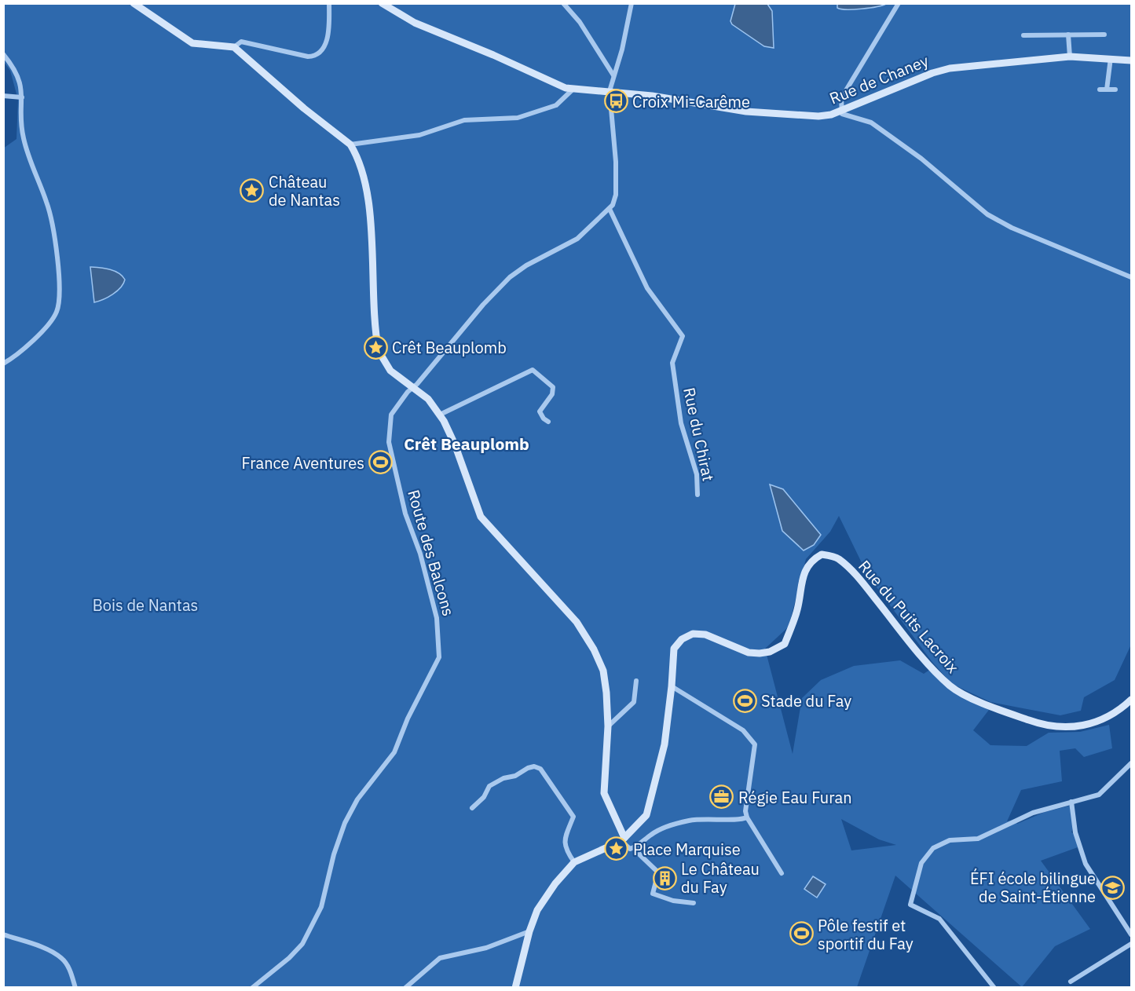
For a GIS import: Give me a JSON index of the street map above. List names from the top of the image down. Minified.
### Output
{"streets":{"street":["Rue de Chaney","Rue du Chirat","Route des Balcons","Rue du Puits Lacroix"]},"crossings":[["Rue du Chirat","Route des Balcons"]],"districts":["Crêt Beauplomb"],"parks":["Bois de Nantas"],"places":{"bus stop":["Croix Mi-Carême"],"place":["Château de Nantas","Crêt Beauplomb","Place Marquise"],"sports":["France Aventures","Stade du Fay","Pôle festif et sportif du Fay"],"office":["Régie Eau Furan"],"building":["Le Château du Fay"],"school or university":["ÉFI école bilingue de Saint-Étienne"]}}
